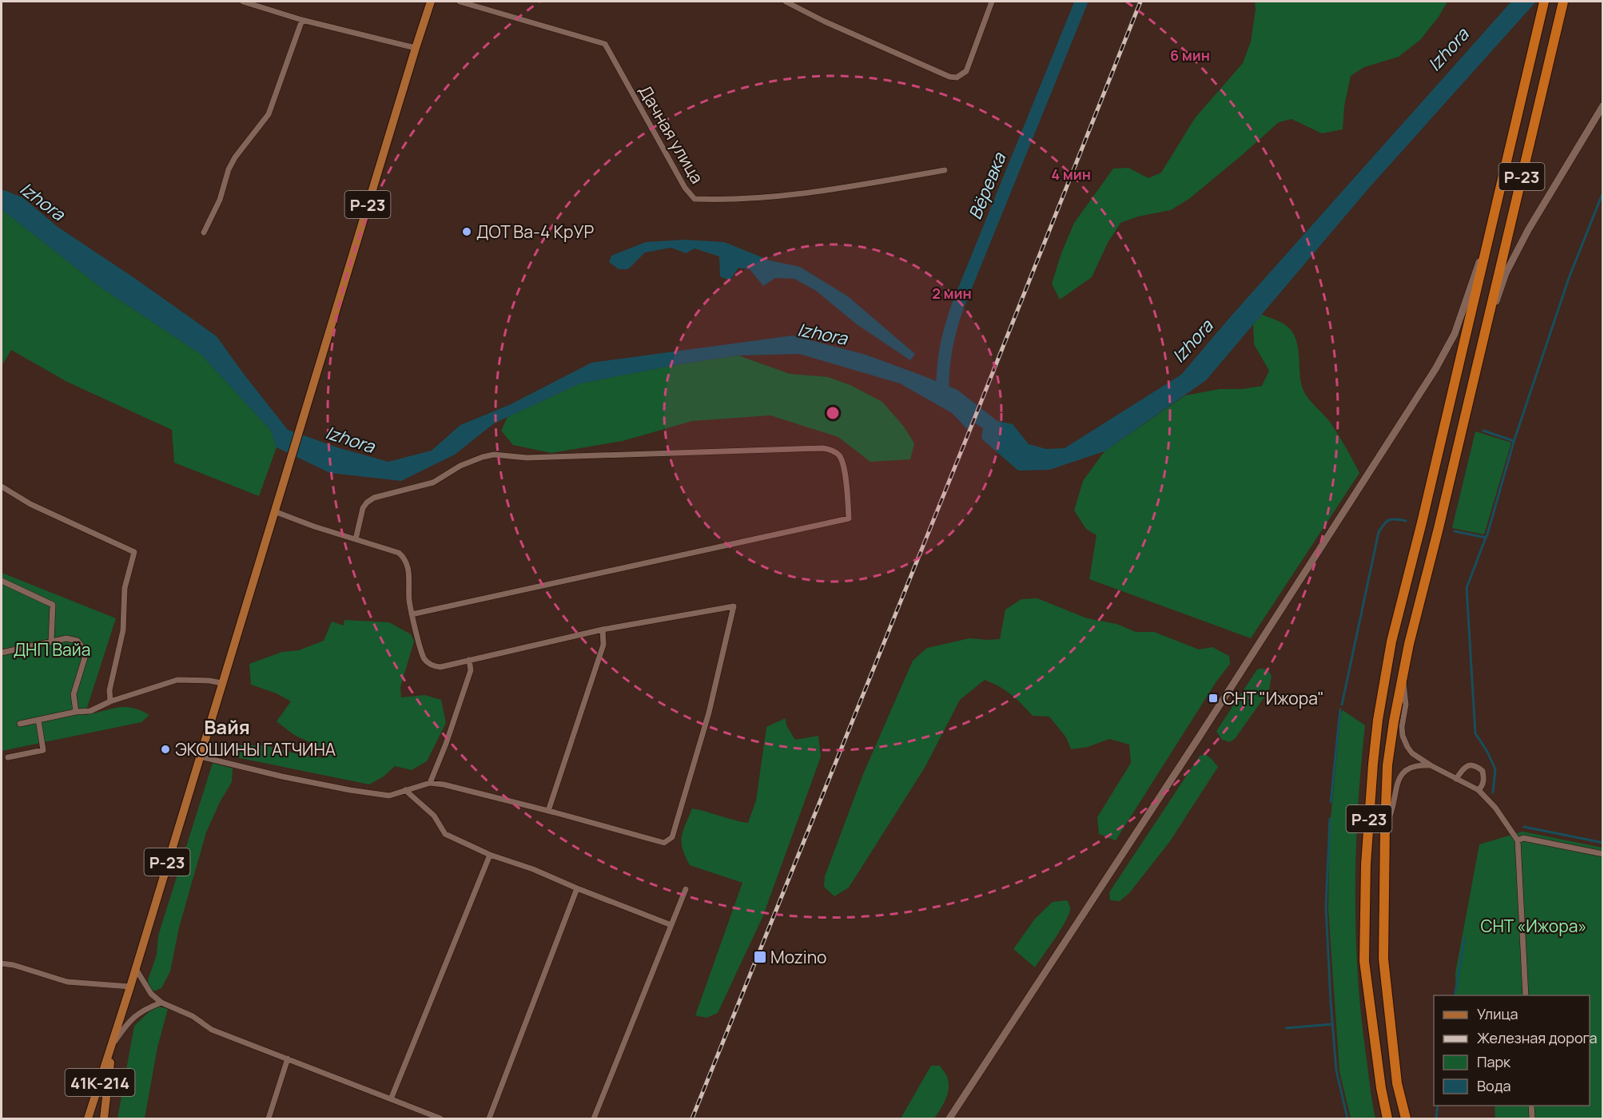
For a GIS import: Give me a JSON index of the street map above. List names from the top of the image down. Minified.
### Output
{"streets":{"highway":["Р-23"],"main road":["41К-214"],"street":["Дачная улица"]},"crossings":[["Р-23","41К-214"]],"districts":["Вайя"],"water":["Izhora","Вёревка"],"parks":["ДНП Вайа","СНТ «Ижора»"],"places":{"other":["ДОТ Ва-4 КрУР","ЭКОШИНЫ ГАТЧИНА"],"transit":["СНТ \"Ижора\"","Mozino"]},"legend":["Улица","Железная дорога","Парк","Вода"],"rings":["6 мин","4 мин","2 мин"]}
